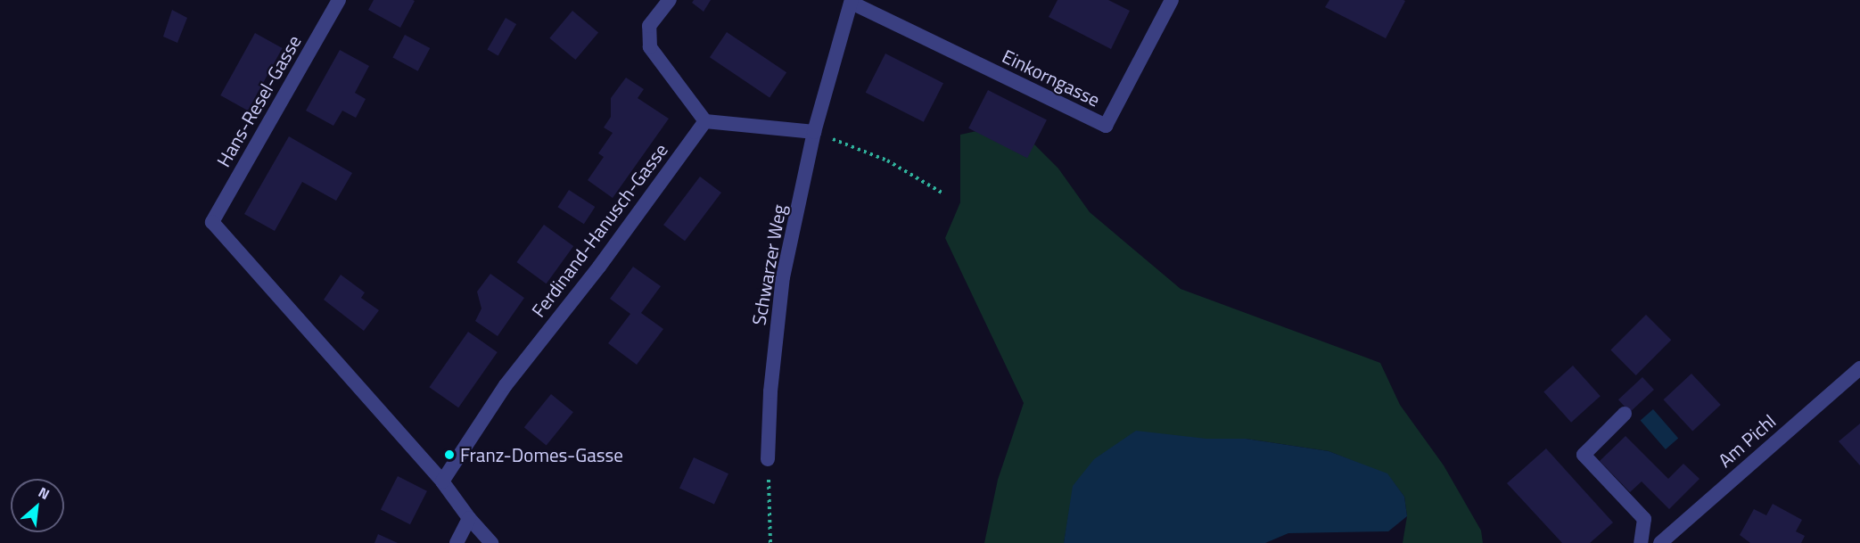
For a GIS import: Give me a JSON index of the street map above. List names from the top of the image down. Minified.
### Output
{"streets":{"street":["Einkorngasse","Hans-Resel-Gasse","Ferdinand-Hanusch-Gasse","Schwarzer Weg","Am Pichl"]},"crossings":[["Einkorngasse","Schwarzer Weg"],["Hans-Resel-Gasse","Ferdinand-Hanusch-Gasse"]],"places":["Franz-Domes-Gasse"],"north":"top right"}
